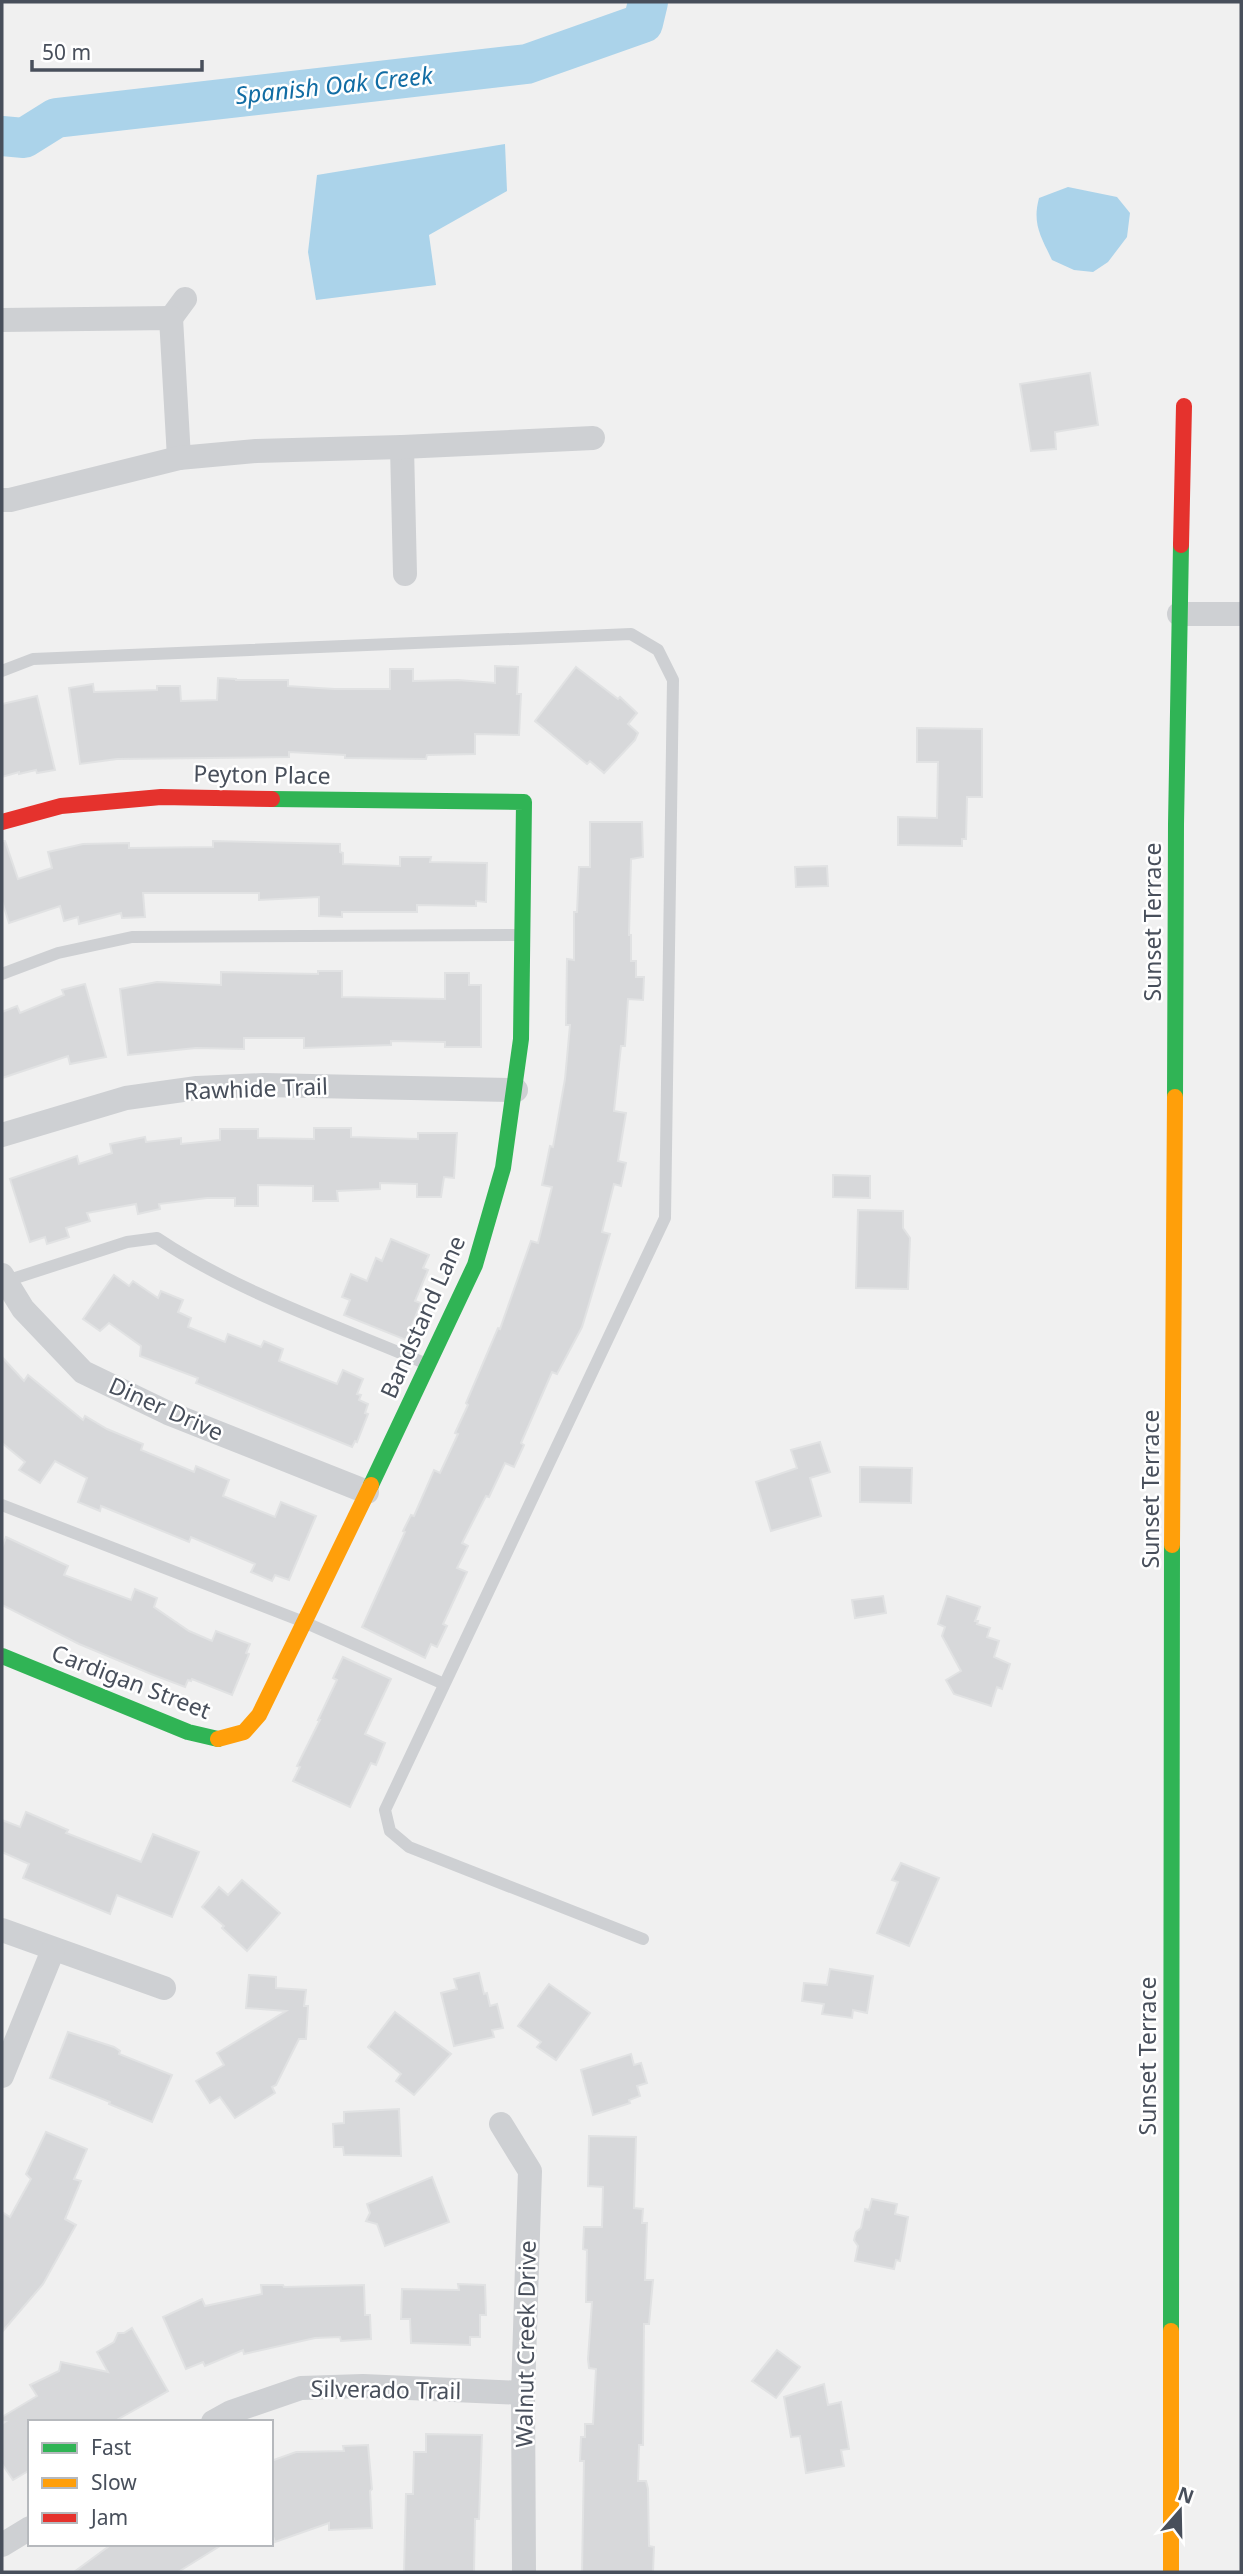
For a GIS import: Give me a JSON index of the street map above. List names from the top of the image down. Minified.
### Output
{"streets":{"street":["Peyton Place","Sunset Terrace","Rawhide Trail","Bandstand Lane","Diner Drive","Cardigan Street","Walnut Creek Drive","Silverado Trail"]},"crossings":[["Peyton Place","Bandstand Lane"],["Rawhide Trail","Bandstand Lane"],["Bandstand Lane","Diner Drive"],["Bandstand Lane","Cardigan Street"],["Walnut Creek Drive","Silverado Trail"]],"water":["Spanish Oak Creek"],"legend":["Fast","Slow","Jam"],"scale_bar":"50 m","north":"top"}
